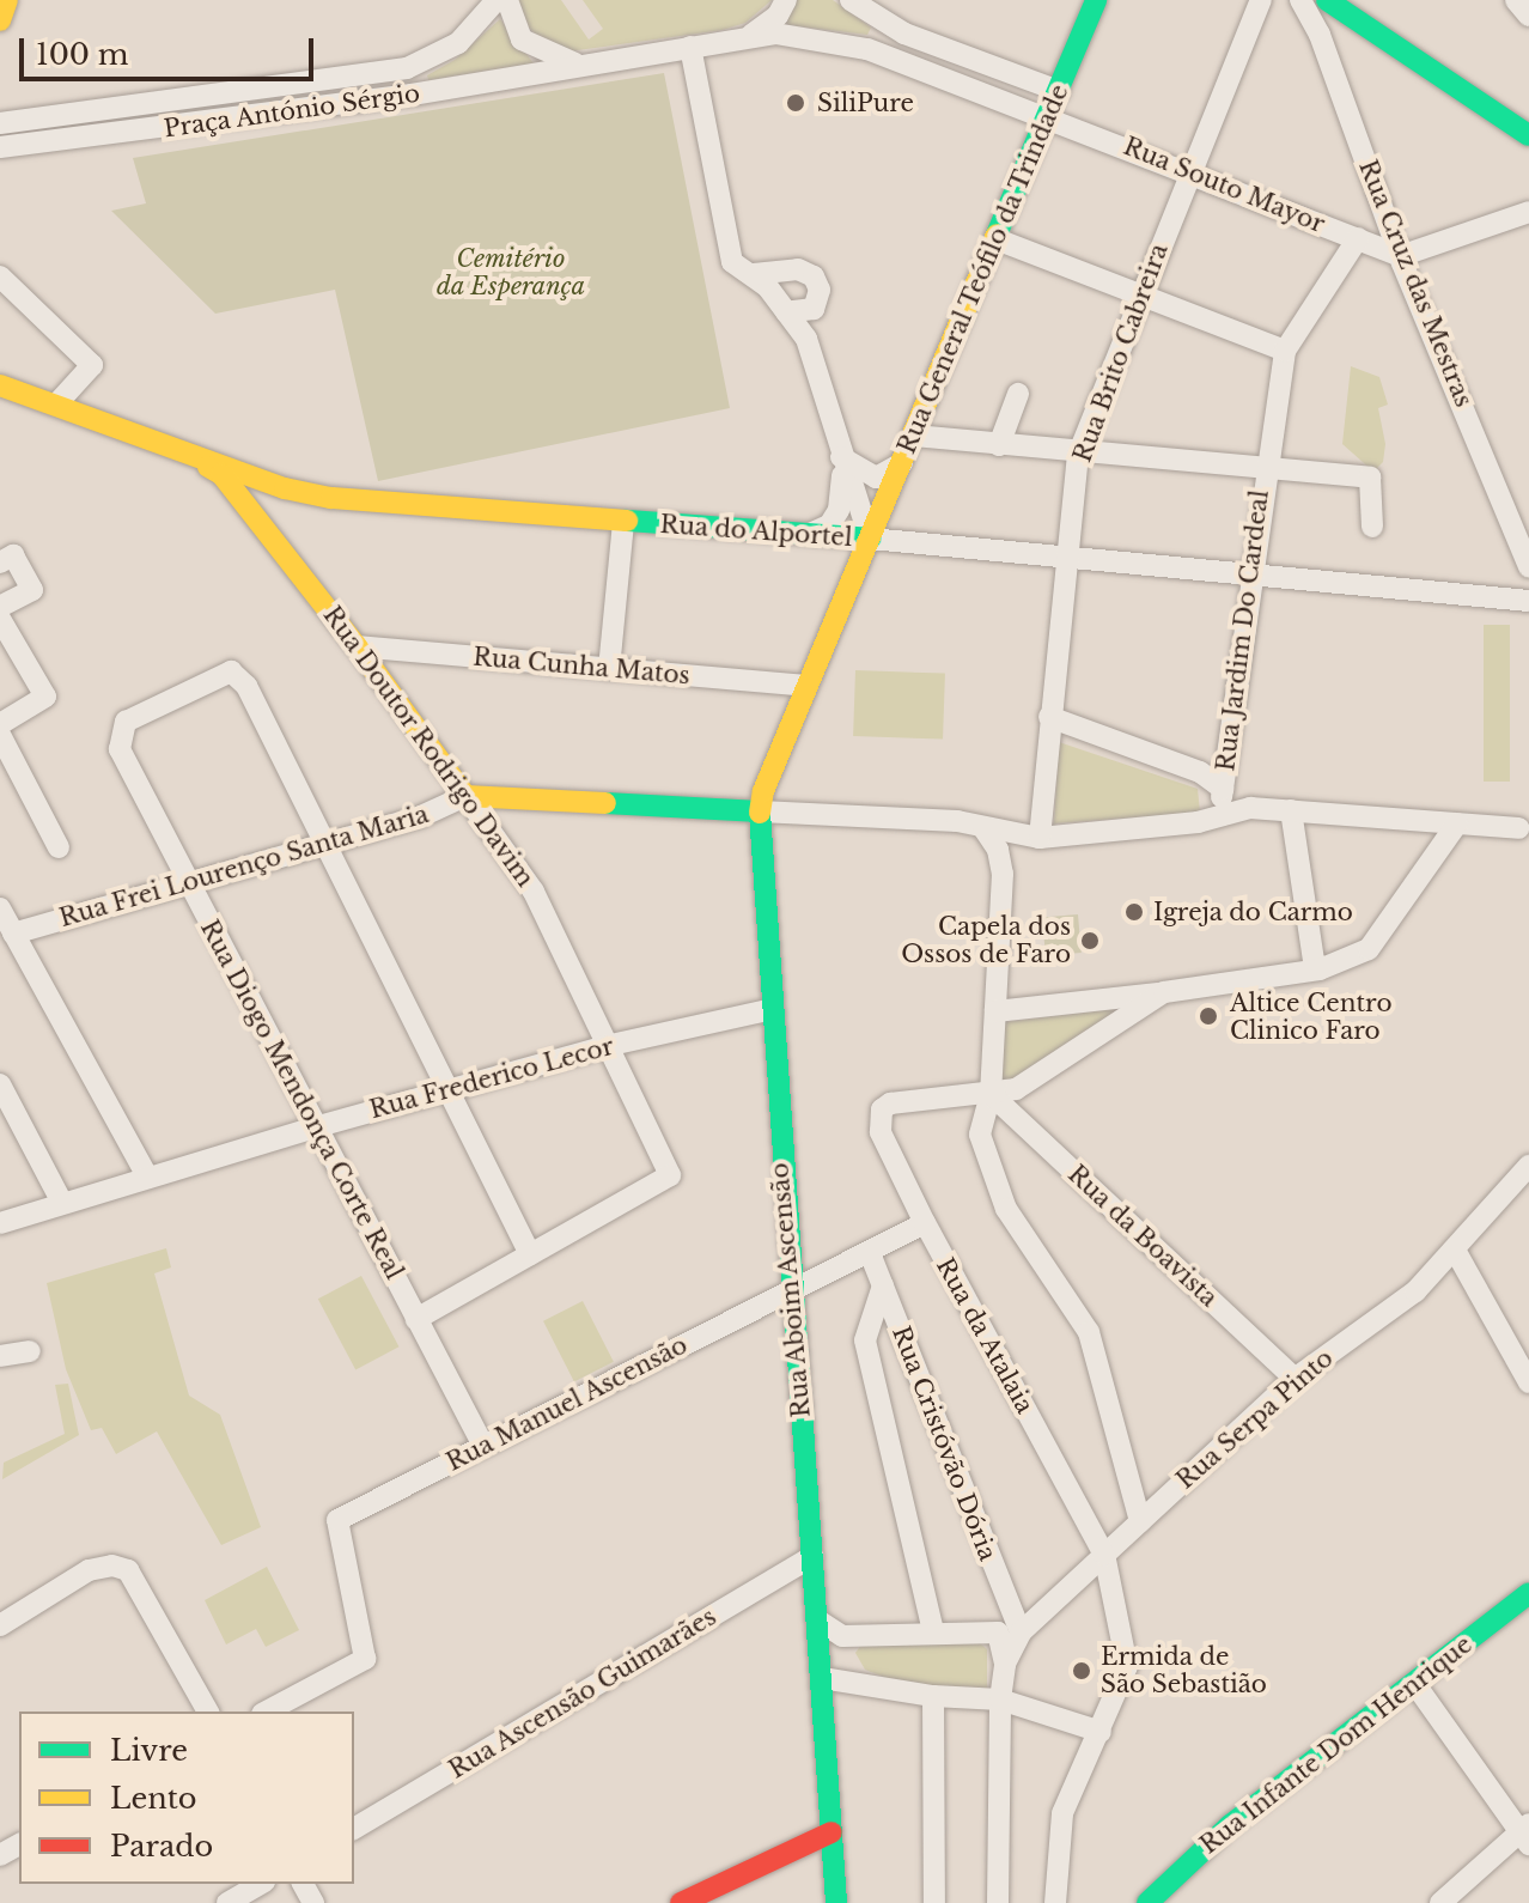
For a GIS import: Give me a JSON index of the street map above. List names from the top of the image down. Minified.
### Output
{"streets":{"street":["Praça António Sérgio","Rua Souto Mayor","Rua General Teófilo da Trindade","Rua Cruz das Mestras","Rua Brito Cabreira","Rua do Alportel","Rua Jardim Do Cardeal","Rua Cunha Matos","Rua Doutor Rodrigo Davim","Rua Frei Lourenço Santa Maria","Rua Frederico Lecor","Rua Diogo Mendonça Corte Real","Rua da Boavista","Rua Aboim Ascensão","Rua da Atalaia","Rua Manuel Ascensão","Rua Serpa Pinto","Rua Cristóvão Dória","Rua Ascensão Guimarães","Rua Infante Dom Henrique"]},"crossings":[["Praça António Sérgio","Rua Souto Mayor"],["Praça António Sérgio","Rua General Teófilo da Trindade"],["Rua Souto Mayor","Rua General Teófilo da Trindade"],["Rua Souto Mayor","Rua Cruz das Mestras"],["Rua Souto Mayor","Rua Brito Cabreira"],["Rua General Teófilo da Trindade","Rua do Alportel"],["Rua General Teófilo da Trindade","Rua Cunha Matos"],["Rua General Teófilo da Trindade","Rua Aboim Ascensão"],["Rua Brito Cabreira","Rua do Alportel"],["Rua do Alportel","Rua Jardim Do Cardeal"],["Rua do Alportel","Rua Doutor Rodrigo Davim"],["Rua Cunha Matos","Rua Doutor Rodrigo Davim"],["Rua Cunha Matos","Rua Aboim Ascensão"],["Rua Doutor Rodrigo Davim","Rua Frei Lourenço Santa Maria"],["Rua Doutor Rodrigo Davim","Rua Frederico Lecor"],["Rua Frei Lourenço Santa Maria","Rua Diogo Mendonça Corte Real"],["Rua Frei Lourenço Santa Maria","Rua Aboim Ascensão"],["Rua Frederico Lecor","Rua Diogo Mendonça Corte Real"],["Rua Frederico Lecor","Rua Aboim Ascensão"],["Rua Diogo Mendonça Corte Real","Rua Manuel Ascensão"],["Rua da Boavista","Rua da Atalaia"],["Rua da Boavista","Rua Serpa Pinto"],["Rua Aboim Ascensão","Rua Manuel Ascensão"],["Rua Aboim Ascensão","Rua Ascensão Guimarães"],["Rua da Atalaia","Rua Manuel Ascensão"],["Rua da Atalaia","Rua Serpa Pinto"],["Rua Manuel Ascensão","Rua Cristóvão Dória"],["Rua Serpa Pinto","Rua Cristóvão Dória"]],"parks":["Cemitério da Esperança"],"places":["SiliPure","Igreja do Carmo","Capela dos Ossos de Faro","Altice Centro Clinico Faro","Ermida de São Sebastião"],"legend":["Livre","Lento","Parado"],"scale_bar":"100 m"}
